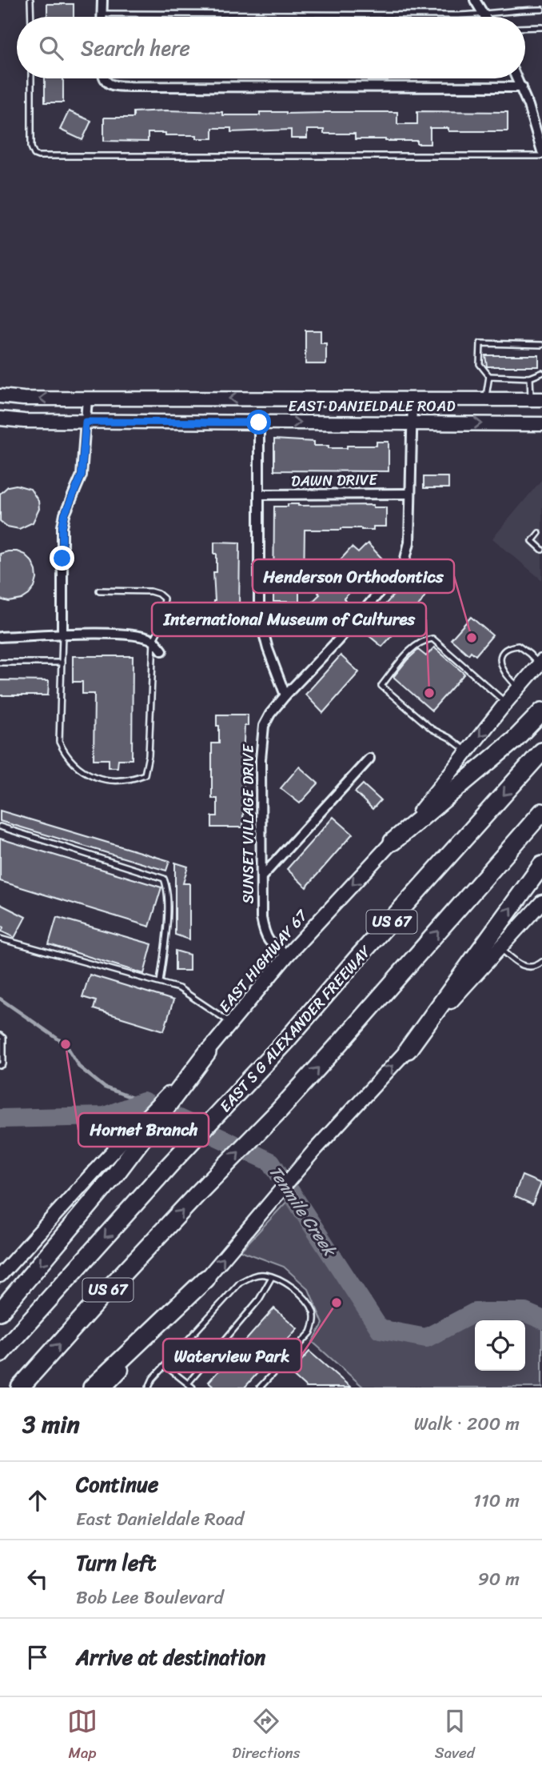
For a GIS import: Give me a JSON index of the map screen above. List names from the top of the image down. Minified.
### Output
{"streets":{"highway":["US 67","EAST S G ALEXANDER FREEWAY"],"main road":["EAST DANIELDALE ROAD","EAST HIGHWAY 67"],"street":["DAWN DRIVE","SUNSET VILLAGE DRIVE"]},"crossings":[["EAST DANIELDALE ROAD","SUNSET VILLAGE DRIVE"],["DAWN DRIVE","SUNSET VILLAGE DRIVE"],["SUNSET VILLAGE DRIVE","EAST HIGHWAY 67"]],"water":["Tenmile Creek"],"places":["Henderson Orthodontics","International Museum of Cultures","Hornet Branch","Waterview Park"],"page":{"search":"Search here","heading":["3 min","Walk · 200 m"],"list":[["Continue","East Danieldale Road","110 m"],["Turn left","Bob Lee Boulevard","90 m"],"Arrive at destination"],"nav":["Map","Directions","Saved"]}}
